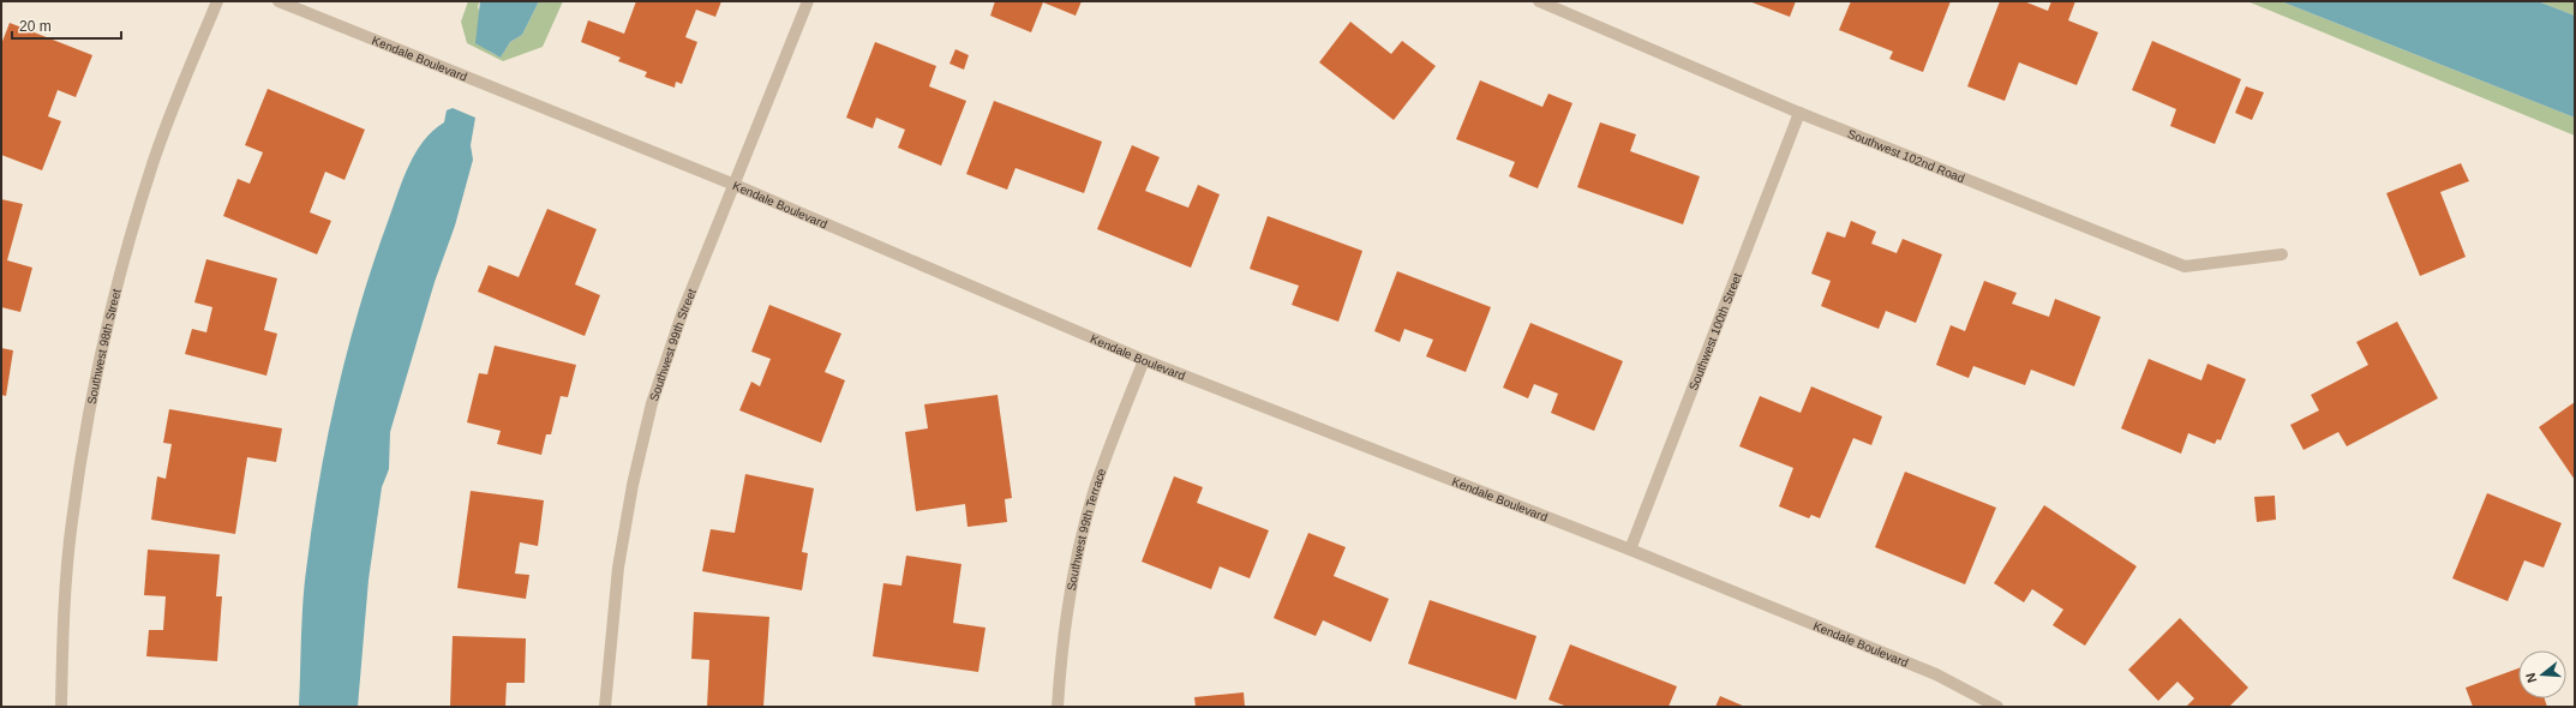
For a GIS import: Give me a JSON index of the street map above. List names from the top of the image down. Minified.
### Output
{"streets":{"street":["Kendale Boulevard","Southwest 102nd Road","Southwest 100th Street","Southwest 99th Street","Southwest 98th Street","Southwest 99th Terrace"]},"crossings":[["Kendale Boulevard","Southwest 100th Street"],["Kendale Boulevard","Southwest 99th Street"],["Kendale Boulevard","Southwest 99th Terrace"],["Southwest 102nd Road","Southwest 100th Street"]],"scale_bar":"20 m","north":"left"}
